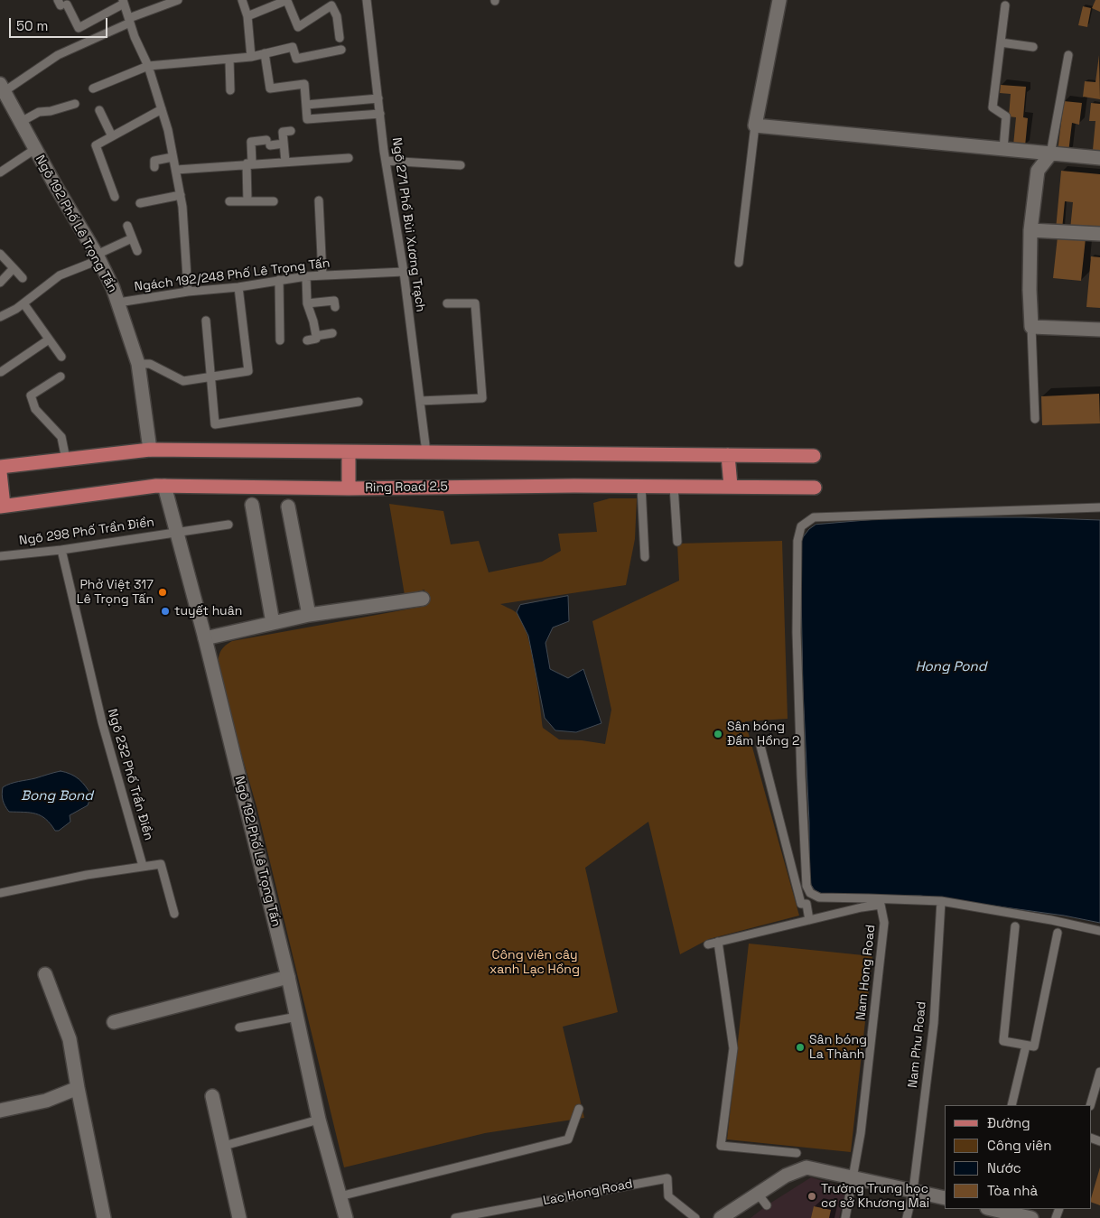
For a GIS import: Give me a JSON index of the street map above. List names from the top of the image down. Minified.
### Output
{"streets":{"main road":["Ring Road 2.5"],"street":["Ngõ 192 Phố Lê Trọng Tấn"],"lane":["Ngõ 271 Phố Bùi Xương Trạch","Ngách 192/248 Phố Lê Trọng Tấn","Ngõ 298 Phố Trần Điền","Ngõ 232 Phố Trần Điền","Nam Hong Road","Nam Phu Road","Lac Hong Road"]},"crossings":[["Ngõ 192 Phố Lê Trọng Tấn","Ngách 192/248 Phố Lê Trọng Tấn"],["Ngõ 192 Phố Lê Trọng Tấn","Ring Road 2.5"],["Ngõ 192 Phố Lê Trọng Tấn","Ngõ 298 Phố Trần Điền"],["Ngõ 271 Phố Bùi Xương Trạch","Ngách 192/248 Phố Lê Trọng Tấn"],["Ngõ 298 Phố Trần Điền","Ngõ 232 Phố Trần Điền"]],"water":["Hong Pond","Bong Bond"],"parks":["Công viên cây xanh Lạc Hồng"],"places":["Phở Việt 317 Lê Trọng Tấn","tuyết huân","Sân bóng Đầm Hồng 2","Sân bóng La Thành","Trường Trung học cơ sở Khương Mai"],"legend":["Đường","Công viên","Nước","Tòa nhà"],"scale_bar":"50 m"}
